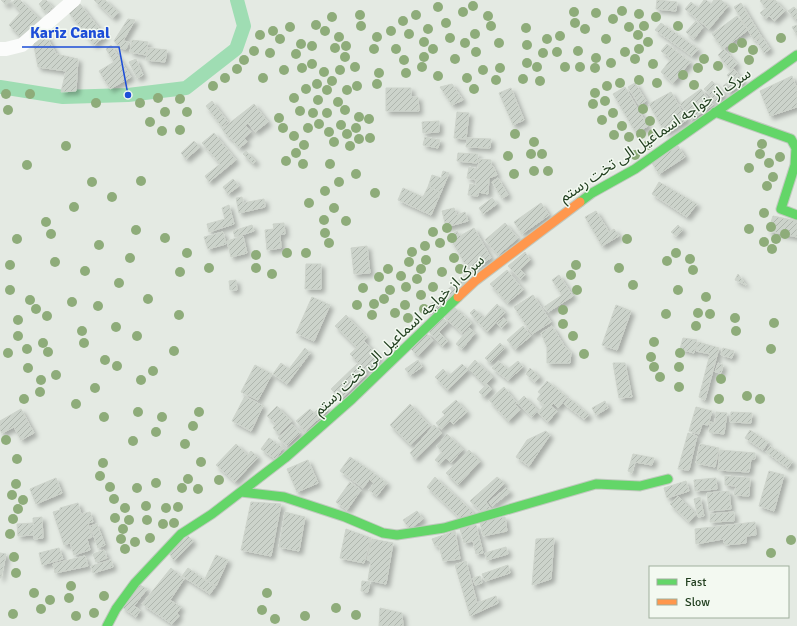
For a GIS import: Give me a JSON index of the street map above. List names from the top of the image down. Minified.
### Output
{"streets":{"street":["سرک از خواجه اسماعیل الی تخت رستم"]},"places":["Kariz Canal"],"legend":["Fast","Slow"]}
